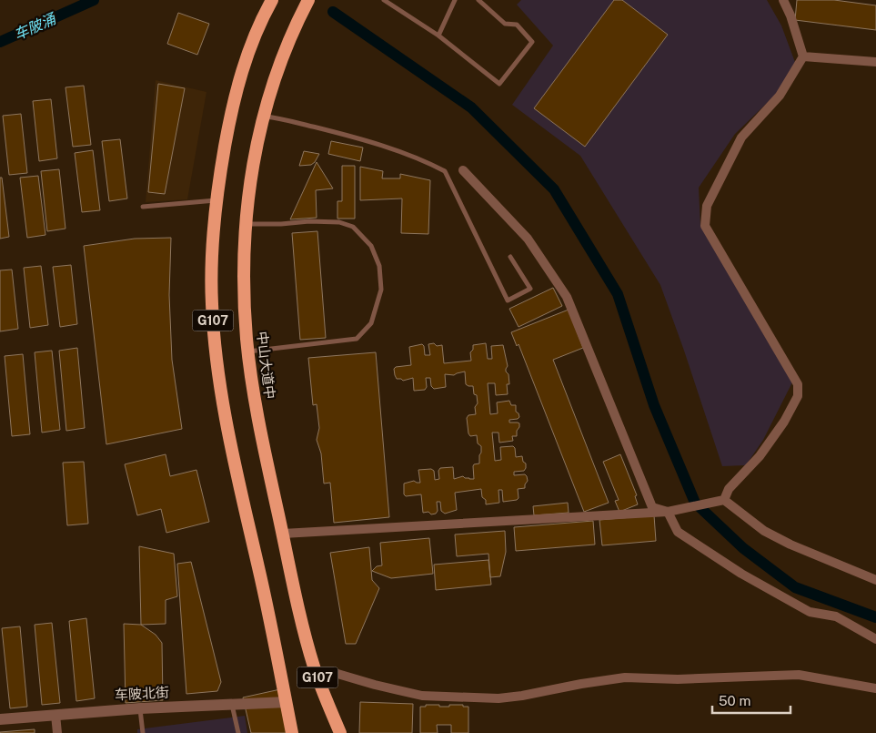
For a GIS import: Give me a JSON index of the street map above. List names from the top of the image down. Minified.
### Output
{"streets":{"highway":["G107","中山大道中"],"street":["车陂北街"]},"crossings":[["G107","车陂北街"]],"water":["车陂涌"],"scale_bar":"50 m"}
